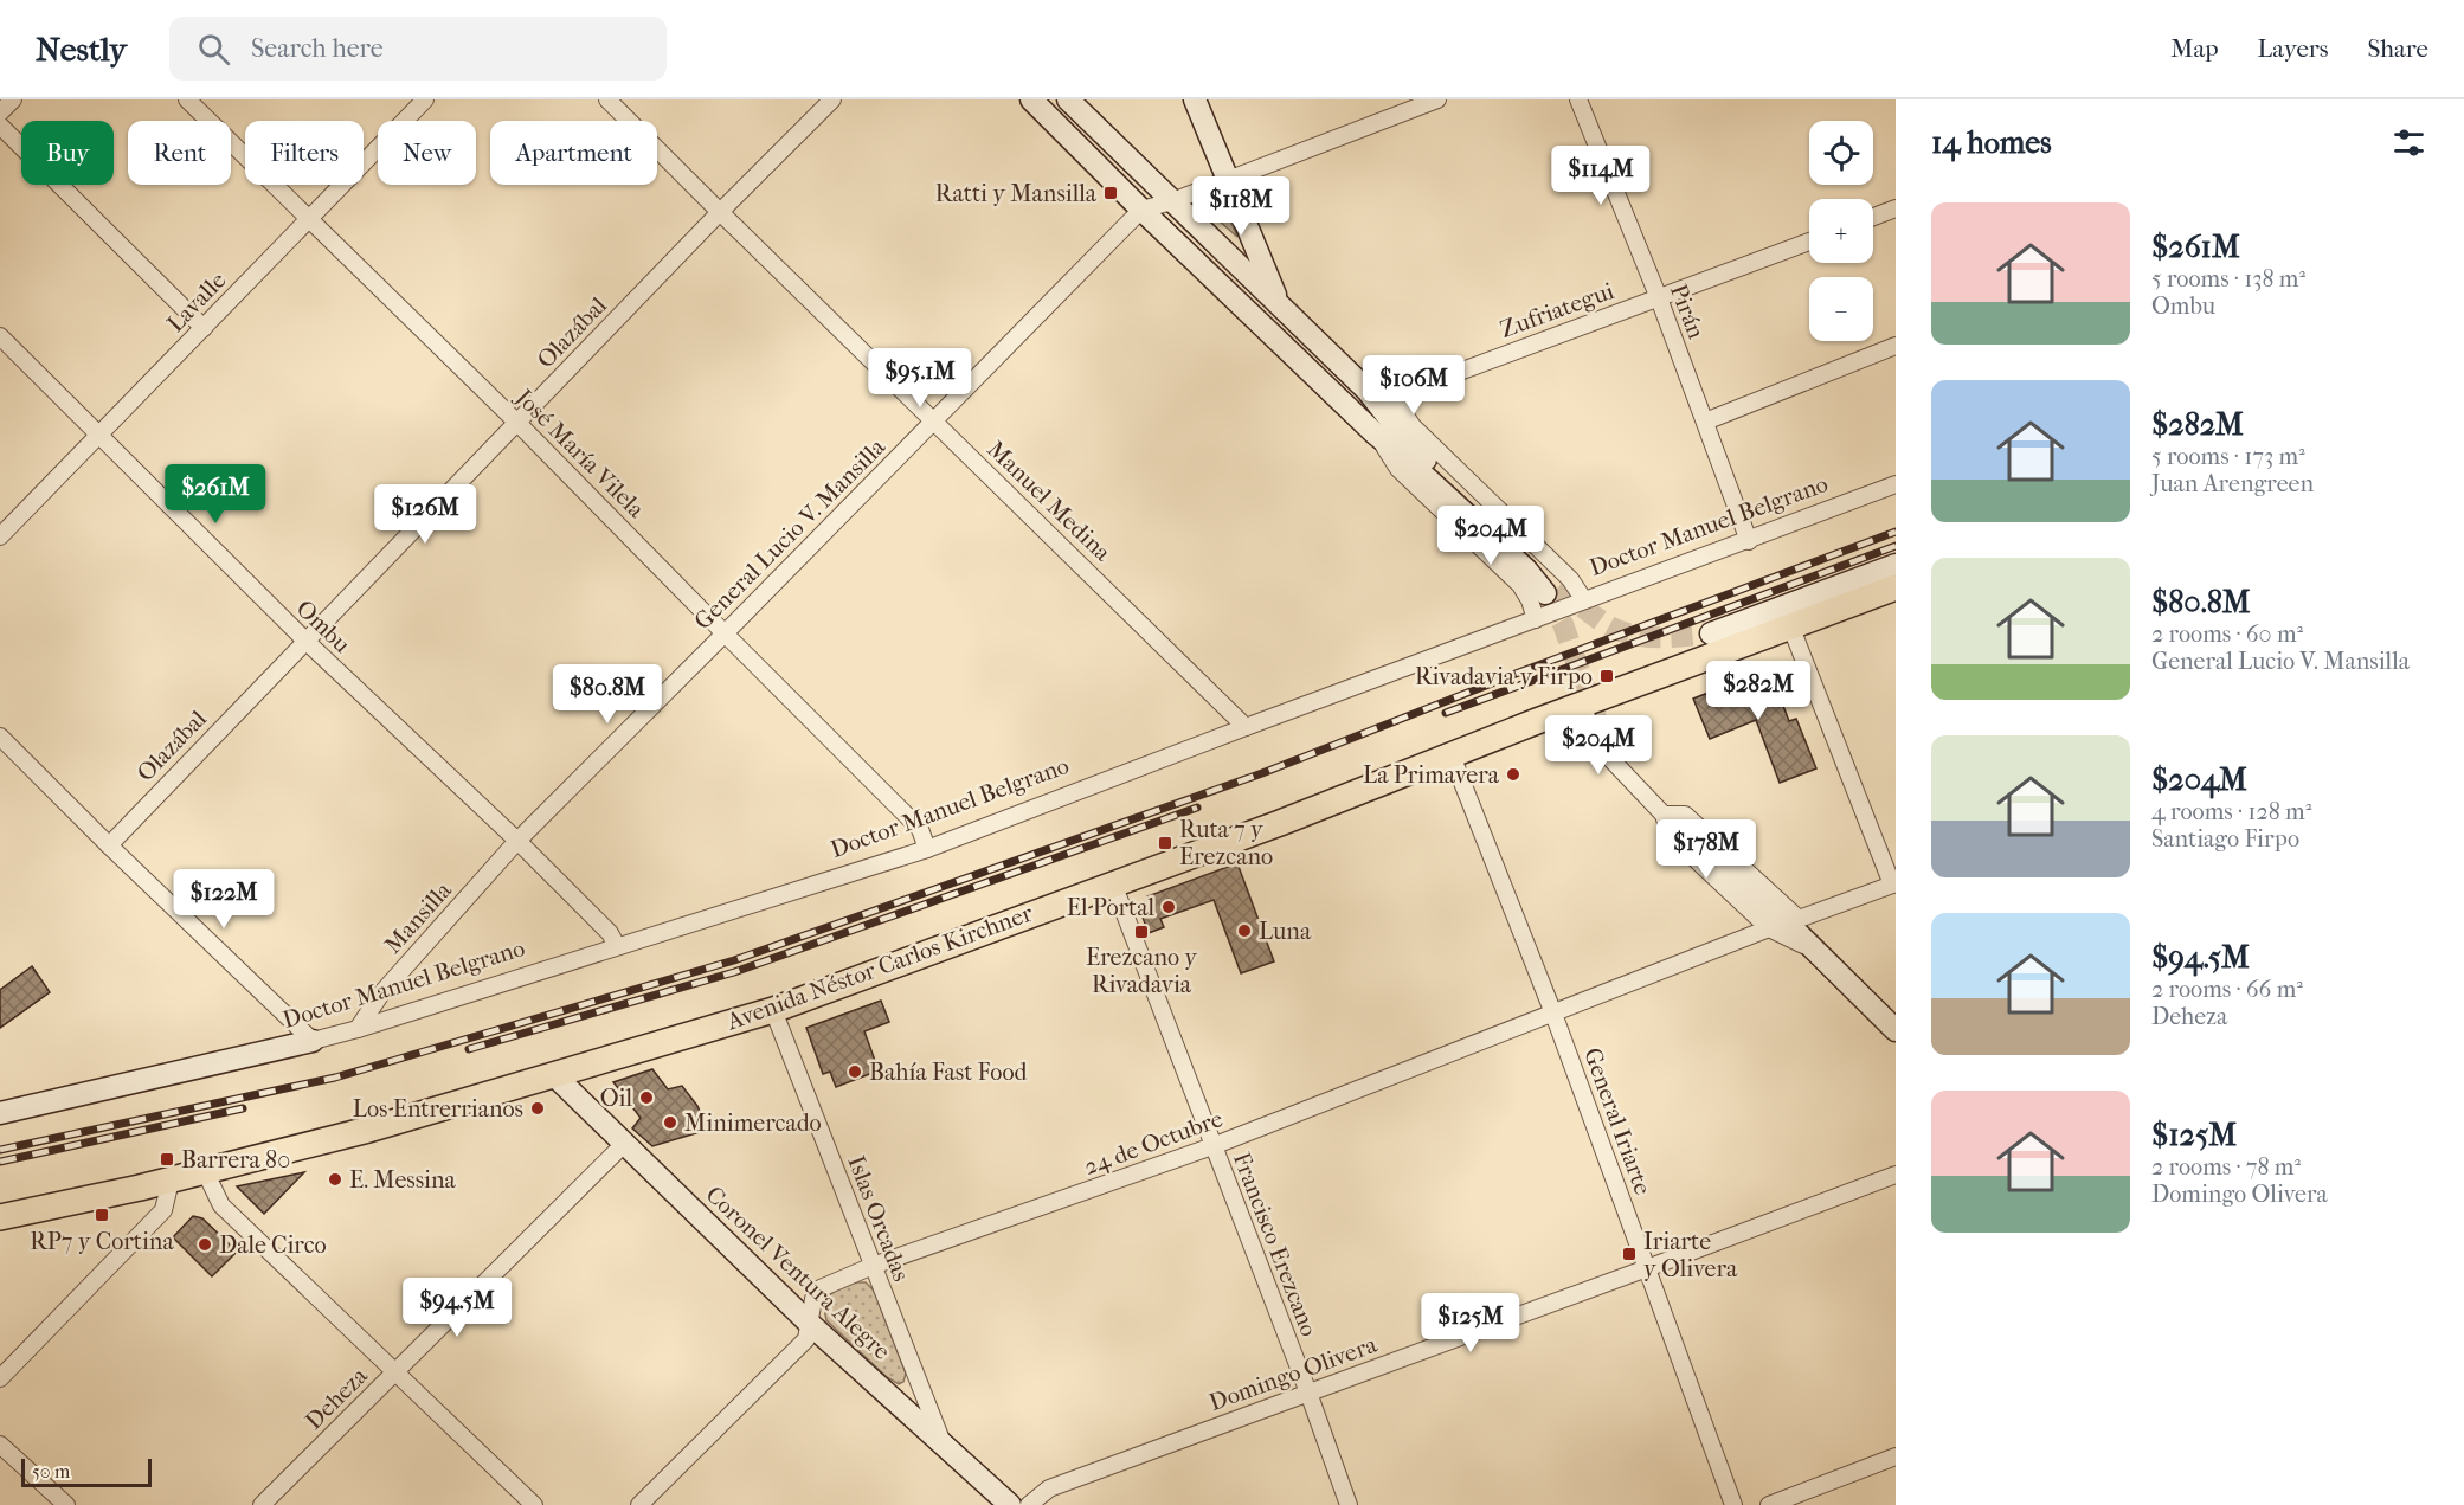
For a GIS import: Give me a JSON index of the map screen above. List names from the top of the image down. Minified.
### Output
{"streets":{"main road":["Doctor Manuel Belgrano","Avenida Néstor Carlos Kirchner","Coronel Ventura Alegre"],"street":["Lavalle","Zufriategui","Pirán","Olazábal","José María Vilela","Manuel Medina","General Lucio V. Mansilla","Ombu","Mansilla","General Iriarte","24 de Octubre","Islas Orcadas","Francisco Erezcano","Domingo Olivera","Deheza"]},"crossings":[["Lavalle","José María Vilela"],["Lavalle","Ombu"],["Zufriategui","Pirán"],["Pirán","Doctor Manuel Belgrano"],["Olazábal","José María Vilela"],["Olazábal","Manuel Medina"],["Olazábal","Ombu"],["José María Vilela","Doctor Manuel Belgrano"],["José María Vilela","General Lucio V. Mansilla"],["Manuel Medina","Doctor Manuel Belgrano"],["Manuel Medina","General Lucio V. Mansilla"],["Doctor Manuel Belgrano","Ombu"],["Doctor Manuel Belgrano","Mansilla"],["General Lucio V. Mansilla","Ombu"],["General Lucio V. Mansilla","Mansilla"],["Ombu","Mansilla"],["Avenida Néstor Carlos Kirchner","General Iriarte"],["Avenida Néstor Carlos Kirchner","Islas Orcadas"],["Avenida Néstor Carlos Kirchner","Francisco Erezcano"],["Avenida Néstor Carlos Kirchner","Coronel Ventura Alegre"],["General Iriarte","24 de Octubre"],["General Iriarte","Domingo Olivera"],["24 de Octubre","Islas Orcadas"],["24 de Octubre","Francisco Erezcano"],["24 de Octubre","Coronel Ventura Alegre"],["Islas Orcadas","Coronel Ventura Alegre"],["Francisco Erezcano","Domingo Olivera"],["Coronel Ventura Alegre","Deheza"]],"places":{"transit":["Ratti y Mansilla","Rivadavia y Firpo","Ruta 7 y Erezcano","Erezcano y Rivadavia","Barrera 80","RP7 y Cortina","Iriarte y Olivera"],"other":["La Primavera","El Portal","Luna","Bahía Fast Food","Oil","Los Entrerrianos","Minimercado","E. Messina","Dale Circo"]},"scale_bar":"50 m","page":{"header":"Nestly","search":"Search here","nav":["Map","Layers","Share"],"heading":"14 homes","map_buttons":["+","−"],"chip":["Buy","Rent","Filters","New","Apartment"],"price":["$114M","$118M","$95.1M","$106M","$261M","$126M","$204M","$282M","$80.8M","$204M","$178M","$122M","$94.5M","$125M"],"list":[{"name":"$261M","note":"5 rooms · 138 m² · Ombu"},{"name":"$282M","note":"5 rooms · 173 m² · Juan Arengreen"},{"name":"$80.8M","note":"2 rooms · 60 m² · General Lucio V. Mansilla"},{"name":"$204M","note":"4 rooms · 128 m² · Santiago Firpo"},{"name":"$94.5M","note":"2 rooms · 66 m² · Deheza"},{"name":"$125M","note":"2 rooms · 78 m² · Domingo Olivera"}],"scale":"50 m"}}
